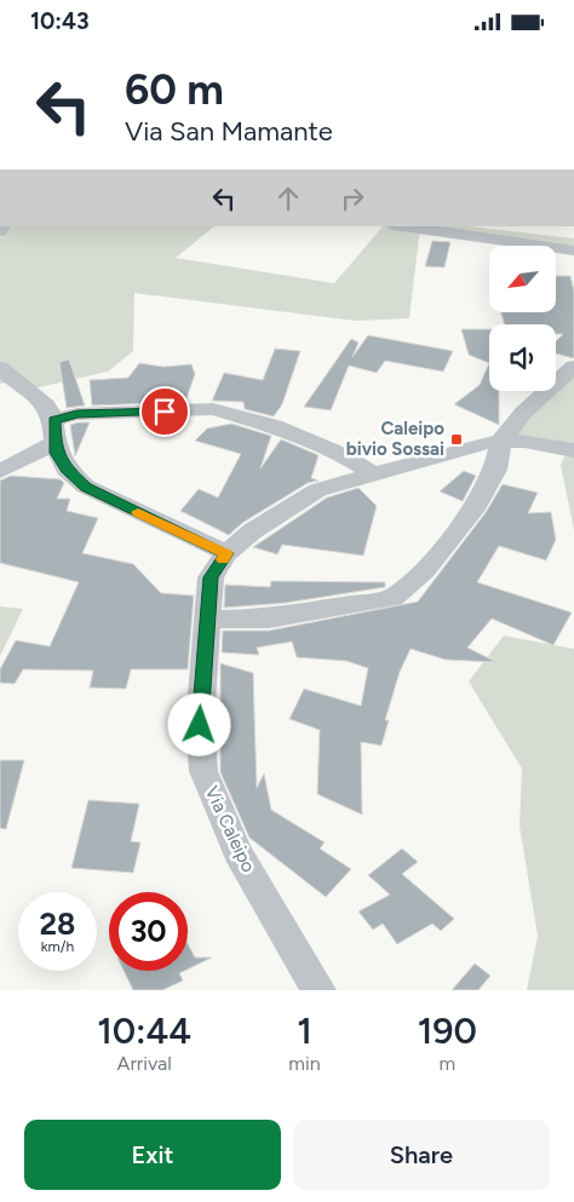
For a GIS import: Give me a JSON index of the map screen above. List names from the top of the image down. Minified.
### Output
{"streets":{"street":["Via Caleipo"]},"places":{"transit":["Caleipo bivio Sossai"]},"north":"bottom left","page":{"status":"10:43","turn":["60 m","Via San Mamante"],"speed":"28 km/h","limit":"30","eta":["10:44","Arrival","1","min","190","m"],"buttons":["Exit","Share"]}}
